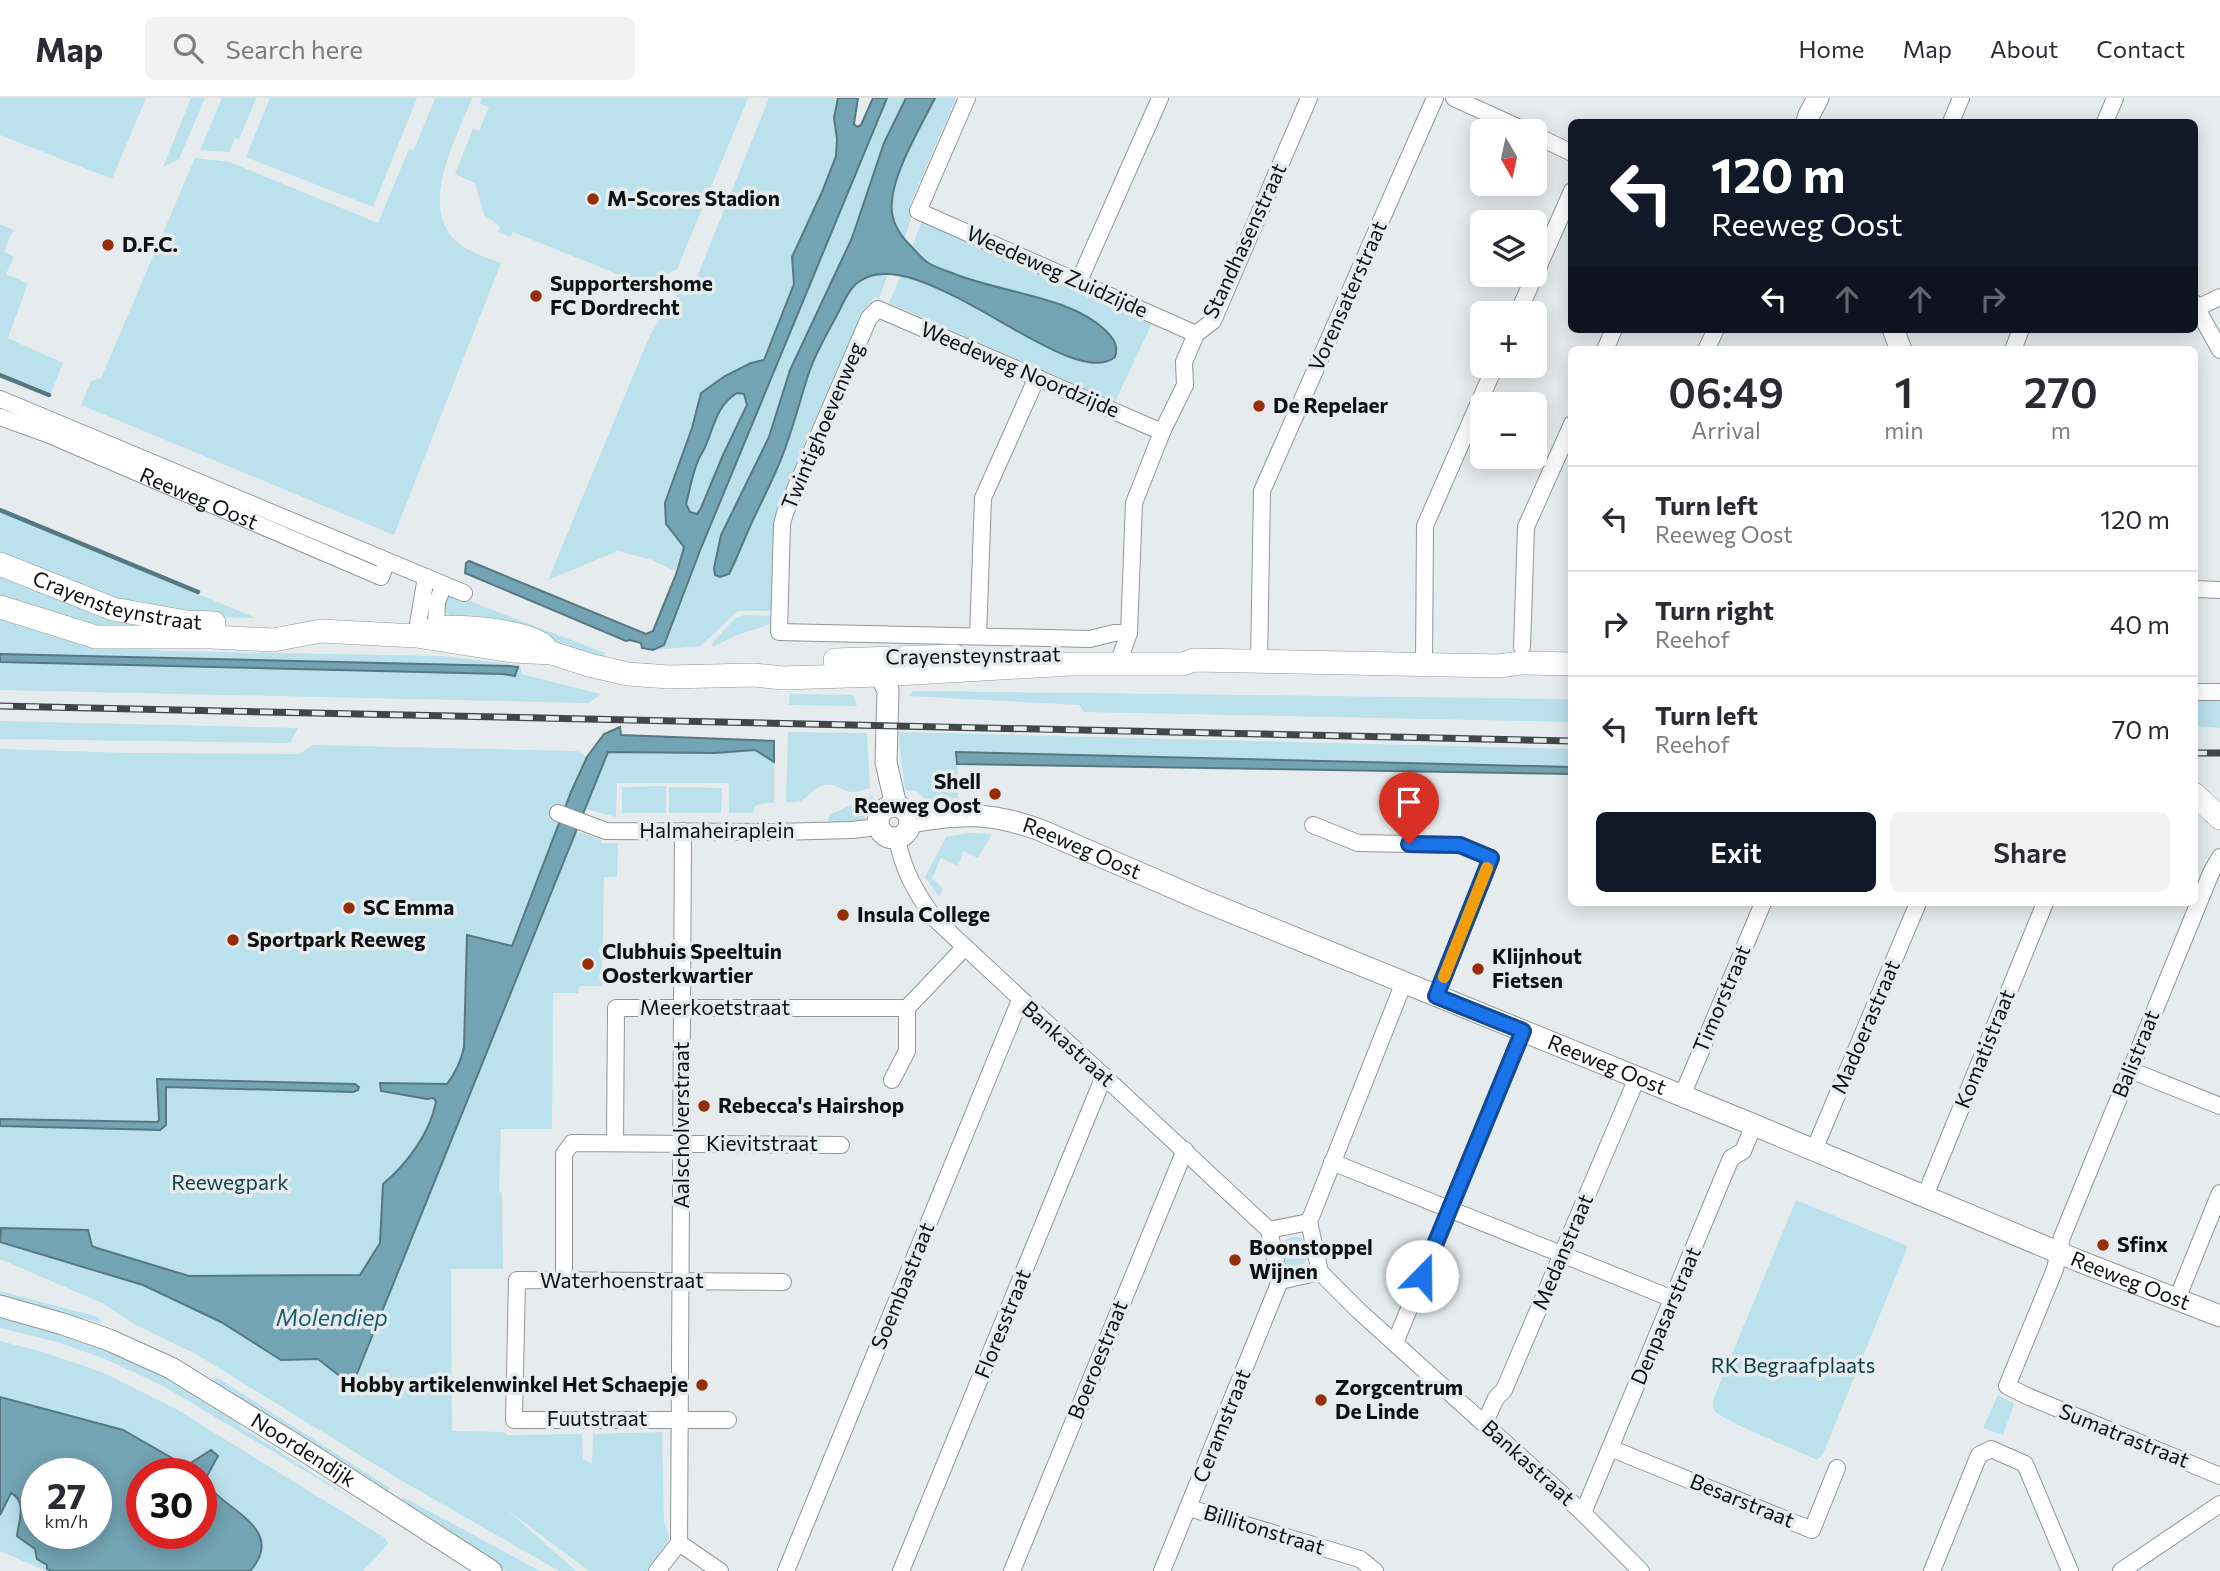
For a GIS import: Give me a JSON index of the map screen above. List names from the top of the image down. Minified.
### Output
{"streets":{"main road":["Crayensteynstraat"],"street":["Standhasenstraat","Weedeweg Zuidzijde","Vorensaterstraat","Weedeweg Noordzijde","Twintighoevenweg","Reeweg Oost","Halmaheiraplein","Timorstraat","Meerkoetstraat","Madoerastraat","Bankastraat","Komatistraat","Balistraat","Aalscholverstraat","Kievitstraat","Medanstraat","Waterhoenstraat","Soembastraat","Denpasarstraat","Floresstraat","Boeroestraat","Fuutstraat","Ceramstraat","Sumatrastraat","Noordendijk","Besarstraat","Billitonstraat"]},"crossings":[["Standhasenstraat","Weedeweg Zuidzijde"],["Standhasenstraat","Weedeweg Noordzijde"],["Standhasenstraat","Crayensteynstraat"],["Vorensaterstraat","Crayensteynstraat"],["Weedeweg Noordzijde","Twintighoevenweg"],["Twintighoevenweg","Crayensteynstraat"],["Reeweg Oost","Halmaheiraplein"],["Reeweg Oost","Timorstraat"],["Reeweg Oost","Madoerastraat"],["Reeweg Oost","Bankastraat"],["Reeweg Oost","Komatistraat"],["Reeweg Oost","Balistraat"],["Reeweg Oost","Medanstraat"],["Reeweg Oost","Denpasarstraat"],["Halmaheiraplein","Bankastraat"],["Halmaheiraplein","Aalscholverstraat"],["Meerkoetstraat","Aalscholverstraat"],["Meerkoetstraat","Kievitstraat"],["Bankastraat","Medanstraat"],["Bankastraat","Soembastraat"],["Bankastraat","Denpasarstraat"],["Bankastraat","Floresstraat"],["Bankastraat","Boeroestraat"],["Balistraat","Sumatrastraat"],["Aalscholverstraat","Kievitstraat"],["Aalscholverstraat","Waterhoenstraat"],["Aalscholverstraat","Fuutstraat"],["Kievitstraat","Waterhoenstraat"],["Waterhoenstraat","Fuutstraat"],["Denpasarstraat","Besarstraat"],["Ceramstraat","Billitonstraat"]],"water":["Molendiep"],"parks":["Reewegpark","RK Begraafplaats"],"places":["M-Scores Stadion","D.F.C.","Supportershome FC Dordrecht","De Repelaer","Shell Reeweg Oost","SC Emma","Insula College","Sportpark Reeweg","Clubhuis Speeltuin Oosterkwartier","Klijnhout Fietsen","Rebecca's Hairshop","Sfinx","Boonstoppel Wijnen","Hobby artikelenwinkel Het Schaepje","Zorgcentrum De Linde"],"north":"bottom","page":{"header":"Map","search":"Search here","nav":["Home","Map","About","Contact"],"map_buttons":["+","−"],"turn":["120 m","Reeweg Oost"],"eta":["06:49","Arrival","1","min","270","m"],"list":[{"name":"Turn left","note":"Reeweg Oost","value":"120 m"},{"name":"Turn right","note":"Reehof","value":"40 m"},{"name":"Turn left","note":"Reehof","value":"70 m"}],"buttons":["Exit","Share"],"speed":"27 km/h","limit":"30"}}
